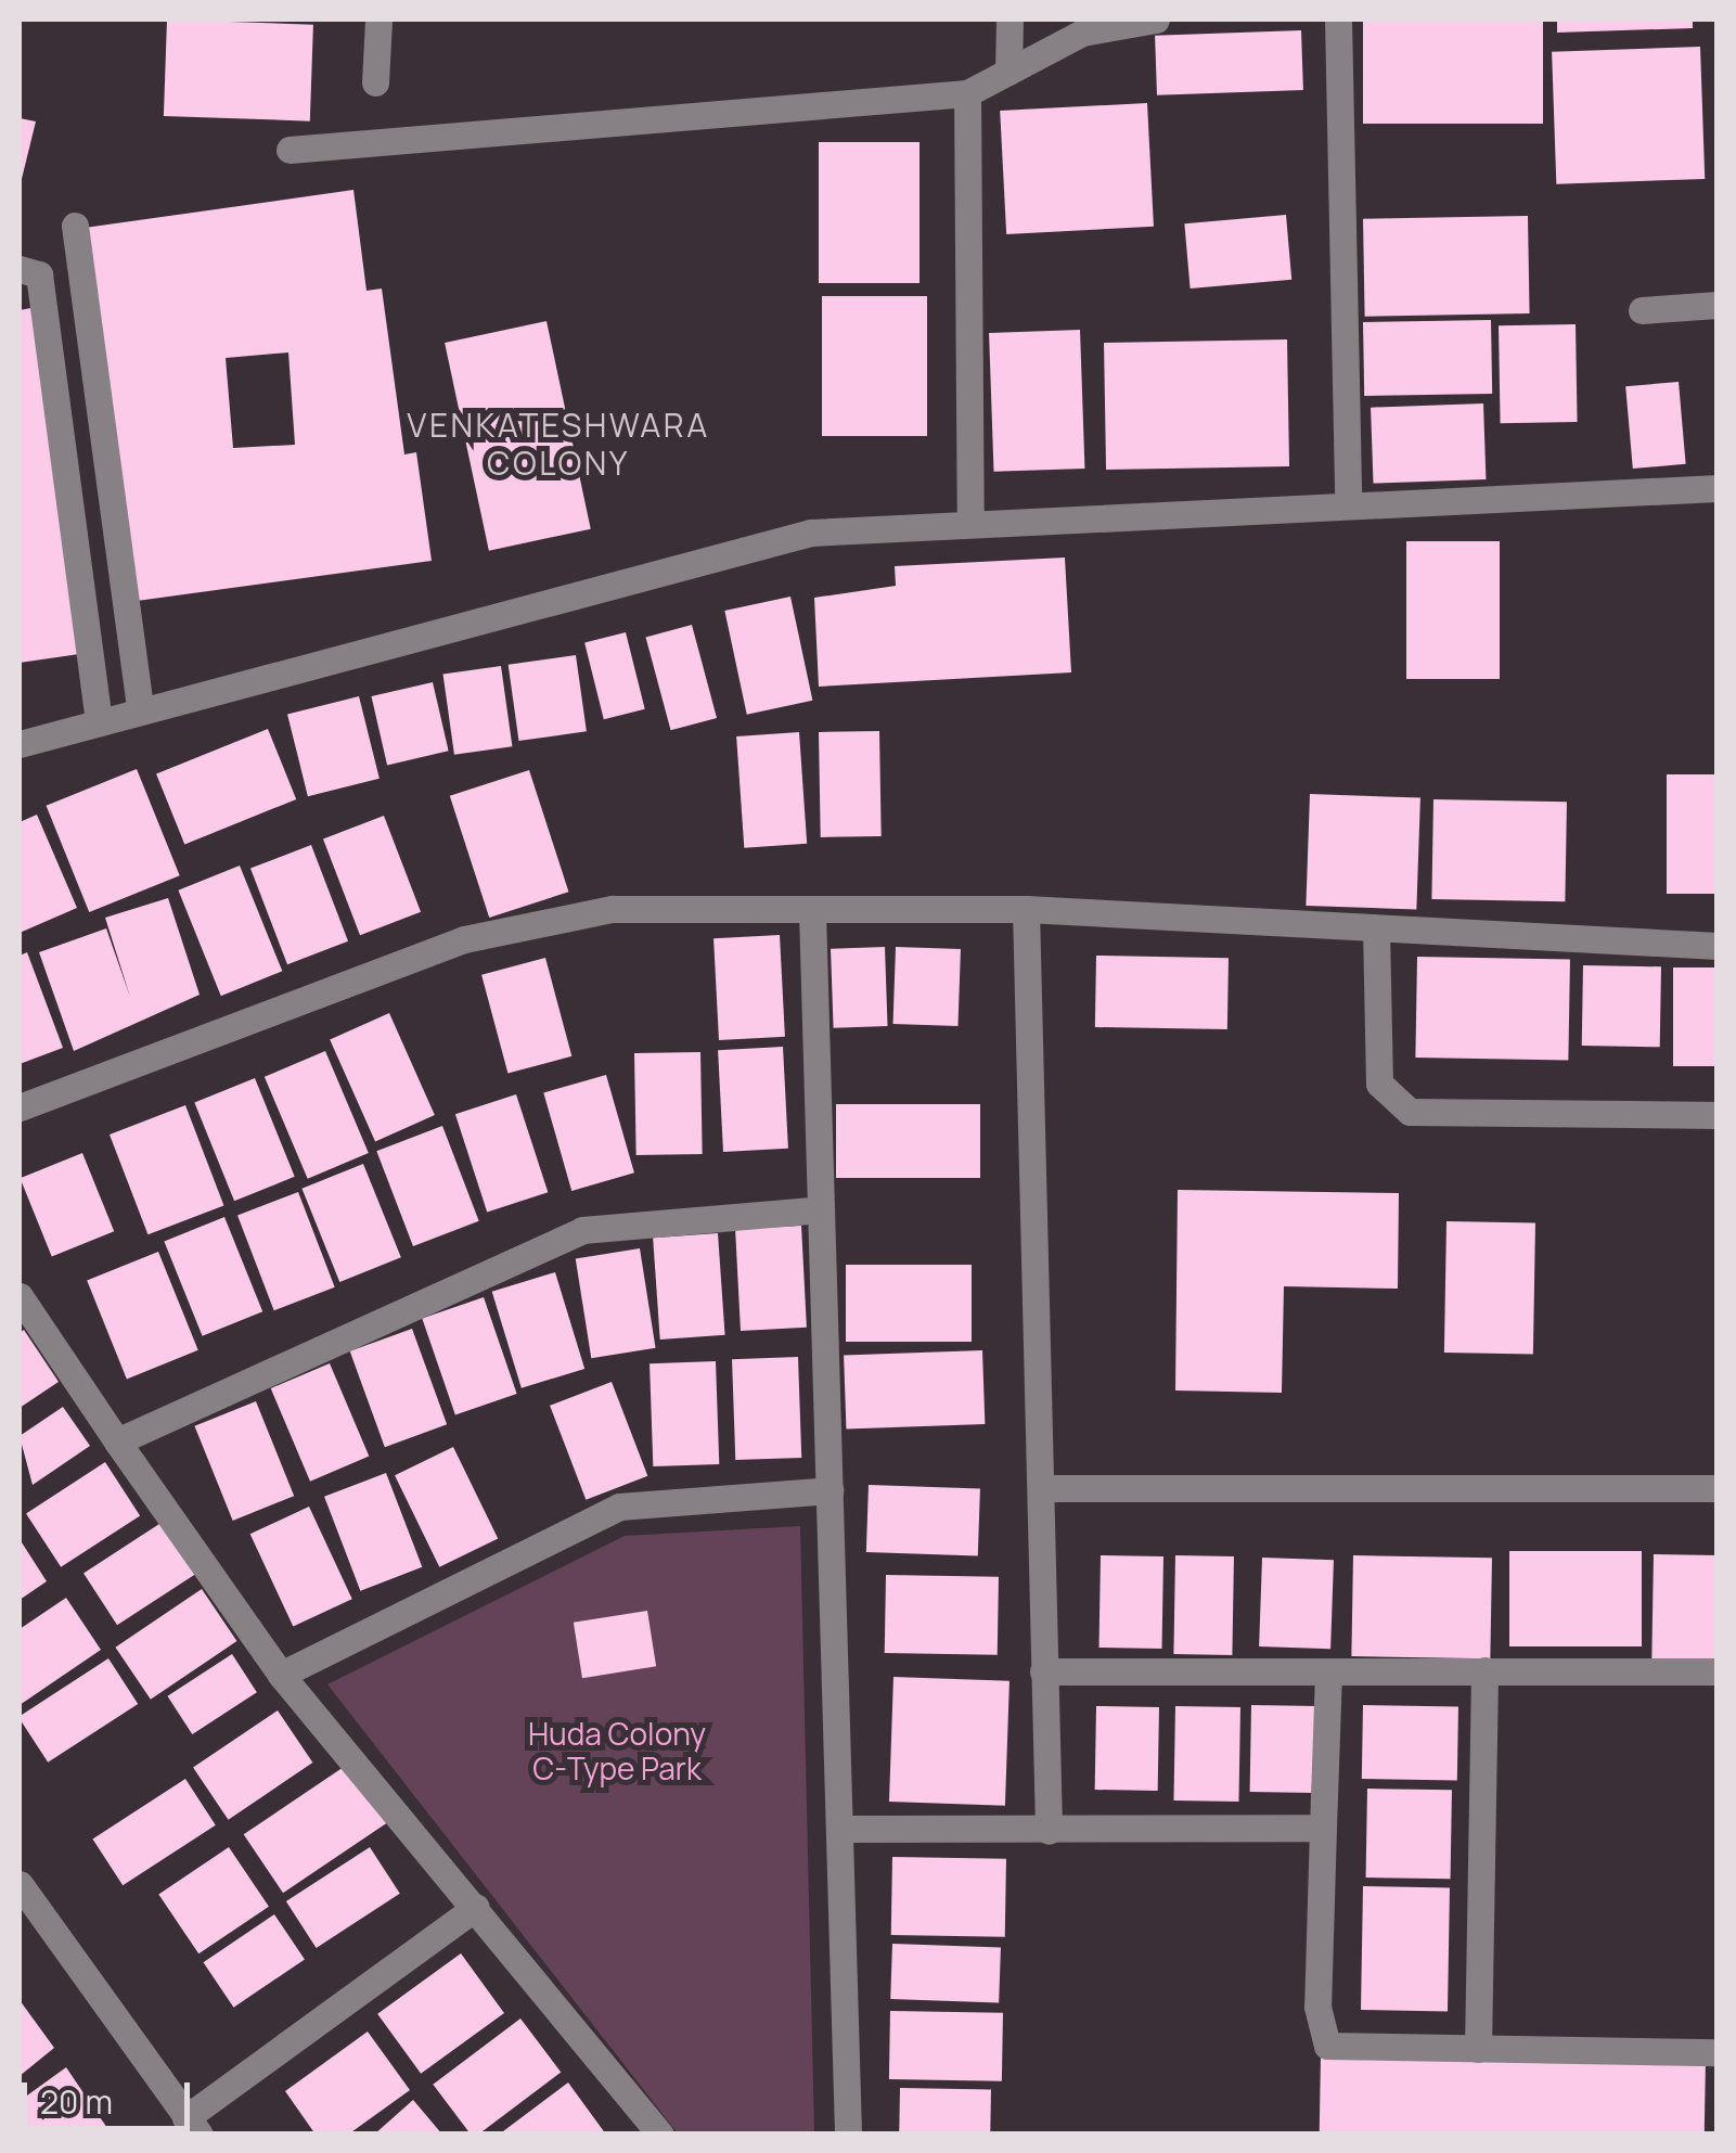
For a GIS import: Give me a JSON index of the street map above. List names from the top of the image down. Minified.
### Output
{"districts":["VENKATESHWARA COLONY"],"parks":["Huda Colony C-Type Park"],"scale_bar":"20 m"}
